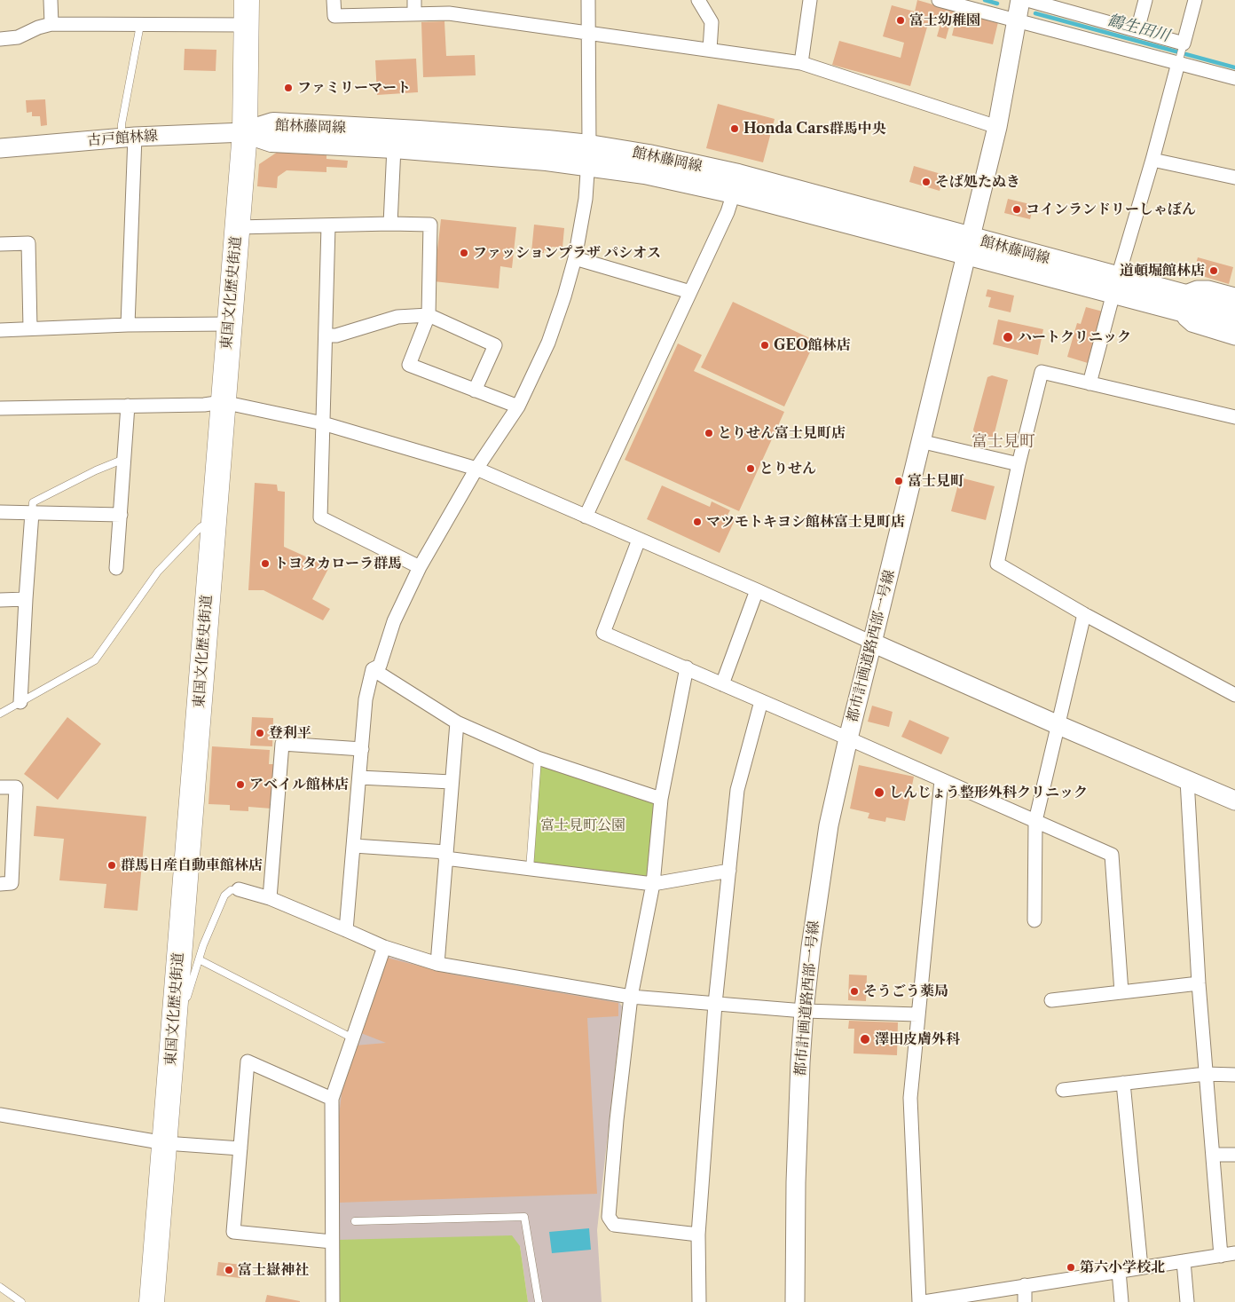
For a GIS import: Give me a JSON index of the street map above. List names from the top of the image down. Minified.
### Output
{"streets":{"highway":["東国文化歴史街道"],"main road":["館林藤岡線"],"street":["古戸館林線","都市計画道路西部一号線"]},"crossings":[["館林藤岡線","古戸館林線"],["館林藤岡線","東国文化歴史街道"],["館林藤岡線","都市計画道路西部一号線"],["古戸館林線","東国文化歴史街道"]],"districts":["富士見町"],"water":["鶴生田川"],"parks":["富士見町公園"],"places":["富士幼稚園","ファミリーマート","Honda Cars群馬中央","そば処たぬき","コインランドリーしゃぼん","ファッションプラザ パシオス","道頓堀館林店","ハートクリニック","GEO館林店","とりせん富士見町店","とりせん","富士見町","マツモトキヨシ館林富士見町店","トヨタカローラ群馬","登利平","アベイル館林店","しんじょう整形外科クリニック","群馬日産自動車館林店","そうごう薬局","澤田皮膚外科","第六小学校北","富士嶽神社"]}
